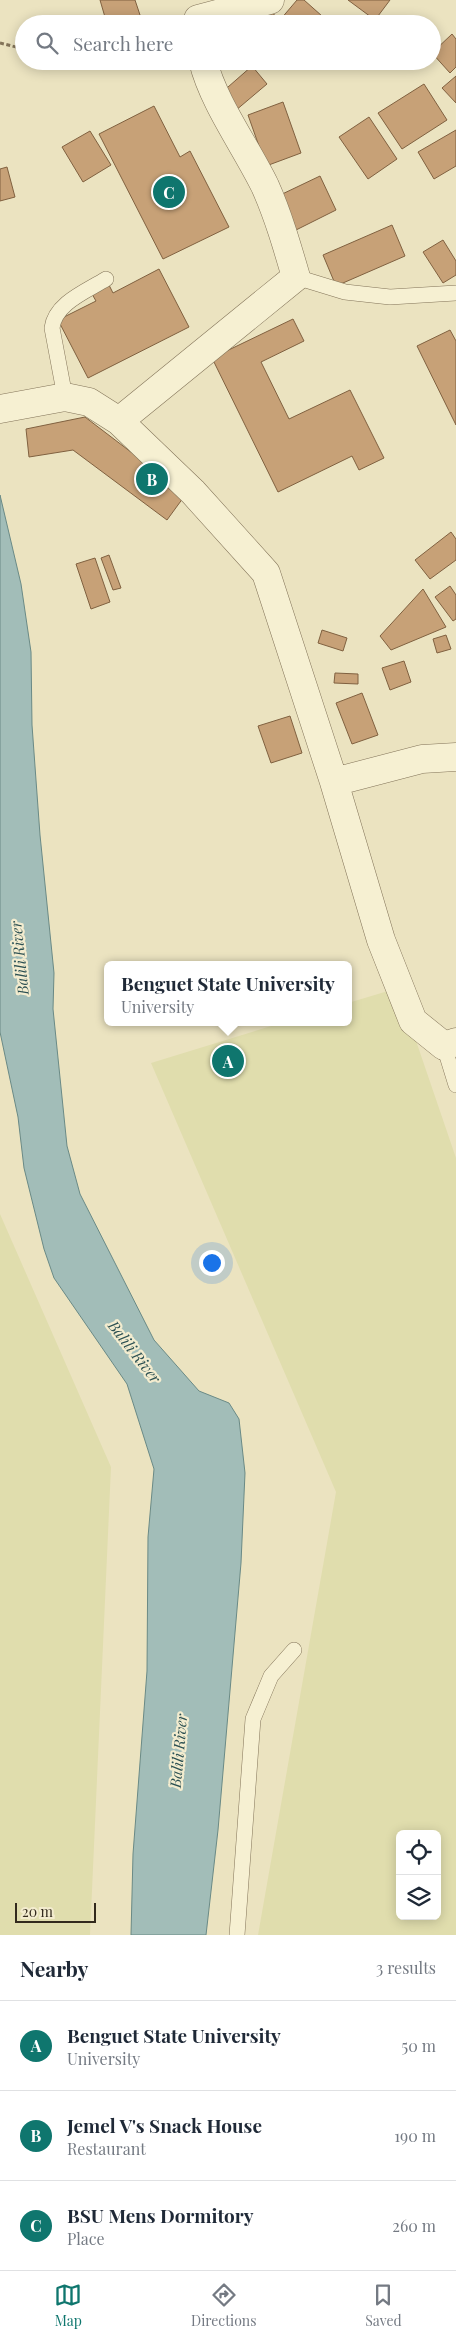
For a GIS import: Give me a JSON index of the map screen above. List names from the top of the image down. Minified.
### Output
{"water":["Balili River"],"scale_bar":"20 m","page":{"search":"Search here","pins":["C","B","A"],"popup":["Benguet State University","University"],"scale":"20 m","heading":["Nearby","3 results"],"list":[{"mark":"A","name":"Benguet State University","note":"University","value":"50 m"},{"mark":"B","name":"Jemel V's Snack House","note":"Restaurant","value":"190 m"},{"mark":"C","name":"BSU Mens Dormitory","note":"Place","value":"260 m"}],"nav":["Map","Directions","Saved"]}}
